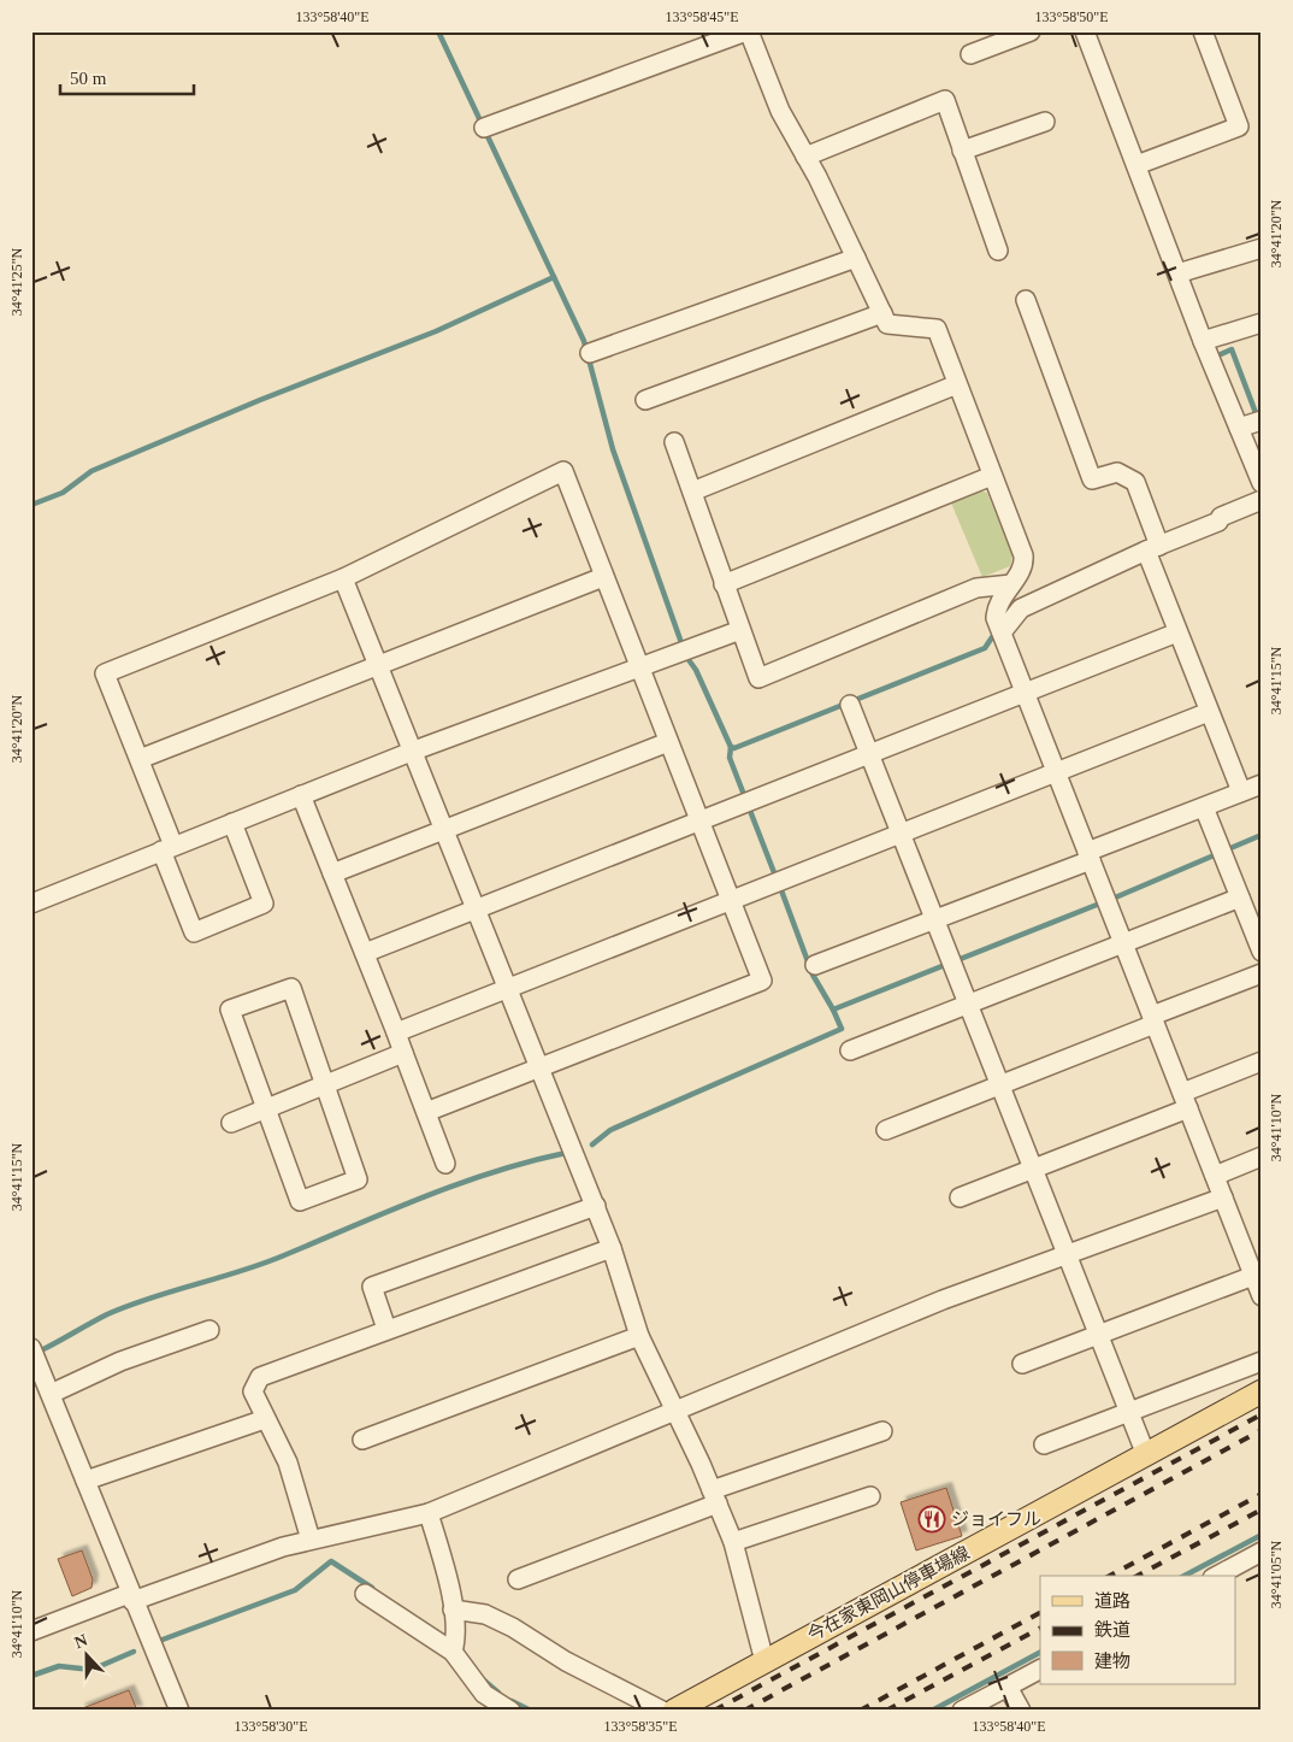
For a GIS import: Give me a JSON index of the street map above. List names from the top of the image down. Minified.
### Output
{"streets":{"main road":["今在家東岡山停車場線"]},"places":{"restaurant":["ジョイフル"]},"legend":["道路","鉄道","建物"],"scale_bar":"50 m","north":"top","coordinates":["133°58'40\"E","133°58'45\"E","133°58'50\"E","34°41'20\"N","34°41'25\"N","34°41'15\"N","34°41'10\"N","34°41'05\"N","133°58'30\"E","133°58'35\"E"]}
